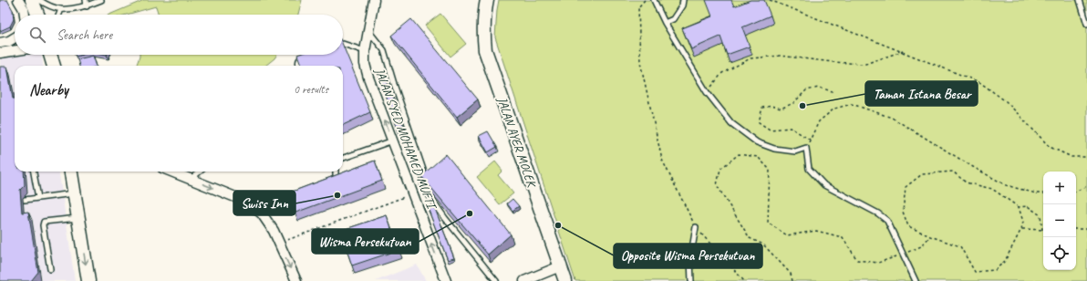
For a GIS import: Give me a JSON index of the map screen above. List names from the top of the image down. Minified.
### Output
{"streets":{"main road":["JALAN AYER MOLEK"],"street":["JALAN SYED MOHAMED MUFTI"]},"one_way":["JALAN SYED MOHAMED MUFTI"],"places":["Taman Istana Besar","Swiss Inn","Wisma Persekutuan","Opposite Wisma Persekutuan"],"page":{"search":"Search here","heading":["Nearby","0 results"],"map_buttons":["+","−"]}}
